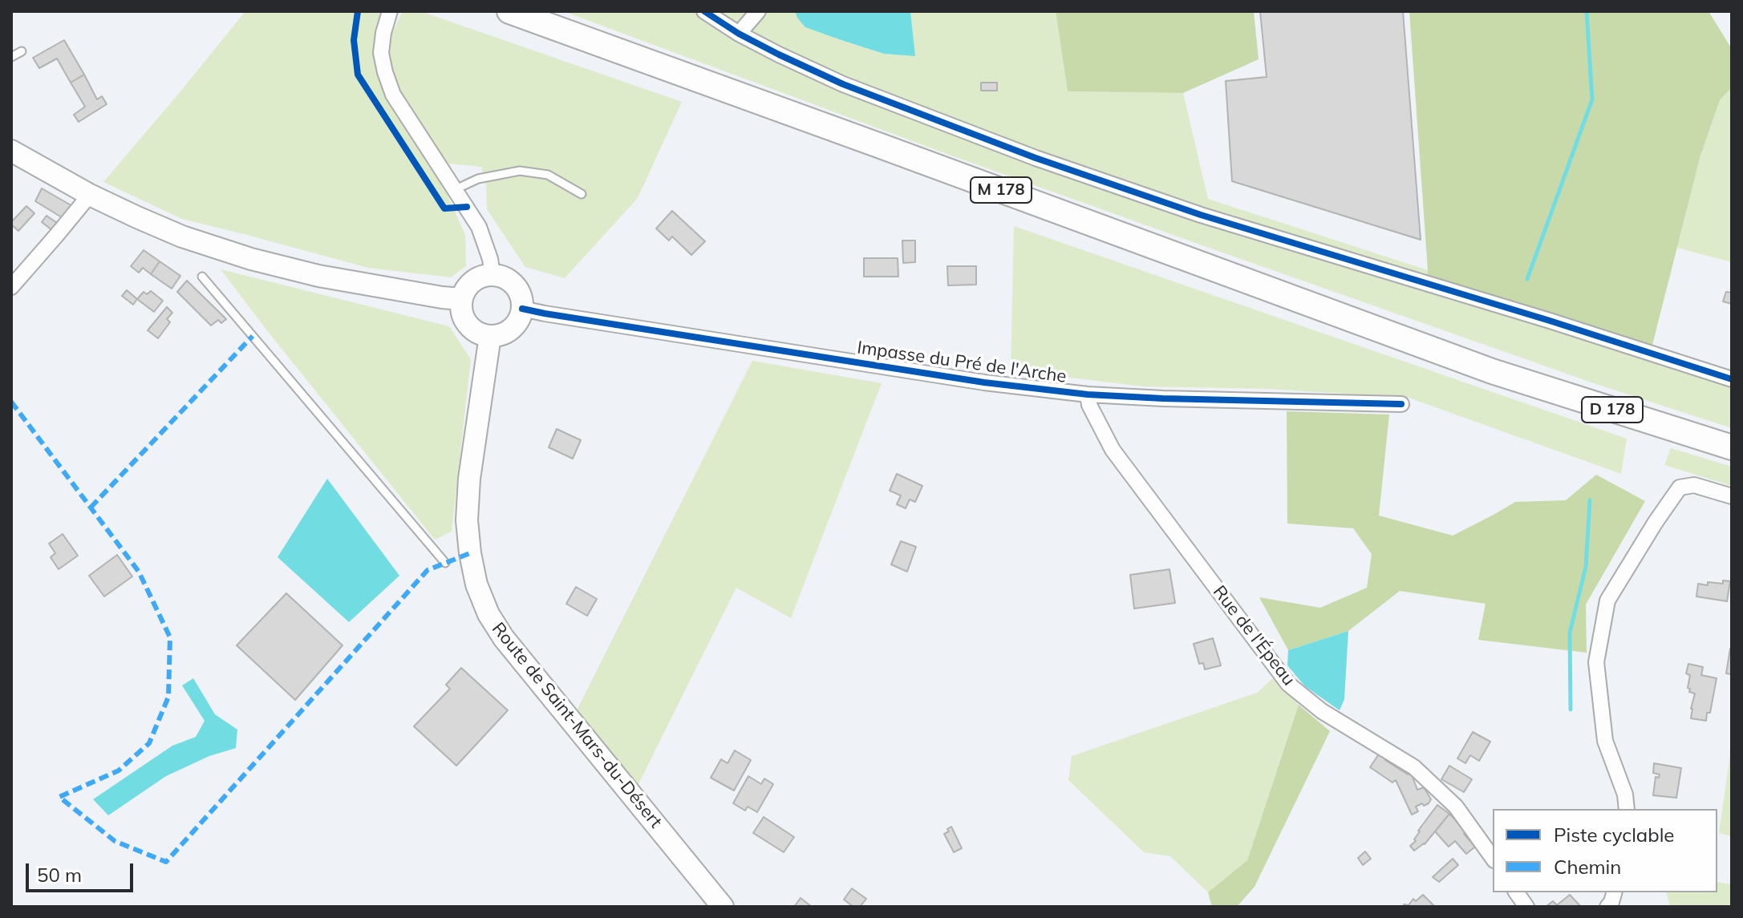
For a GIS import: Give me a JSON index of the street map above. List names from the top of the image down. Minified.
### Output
{"streets":{"main road":["M 178","D 178","Route de Saint-Mars-du-Désert"],"street":["Impasse du Pré de l'Arche","Rue de l'Épeau"]},"crossings":[["M 178","D 178"],["Impasse du Pré de l'Arche","Rue de l'Épeau"],["Impasse du Pré de l'Arche","Route de Saint-Mars-du-Désert"]],"legend":["Piste cyclable","Chemin"],"scale_bar":"50 m"}
